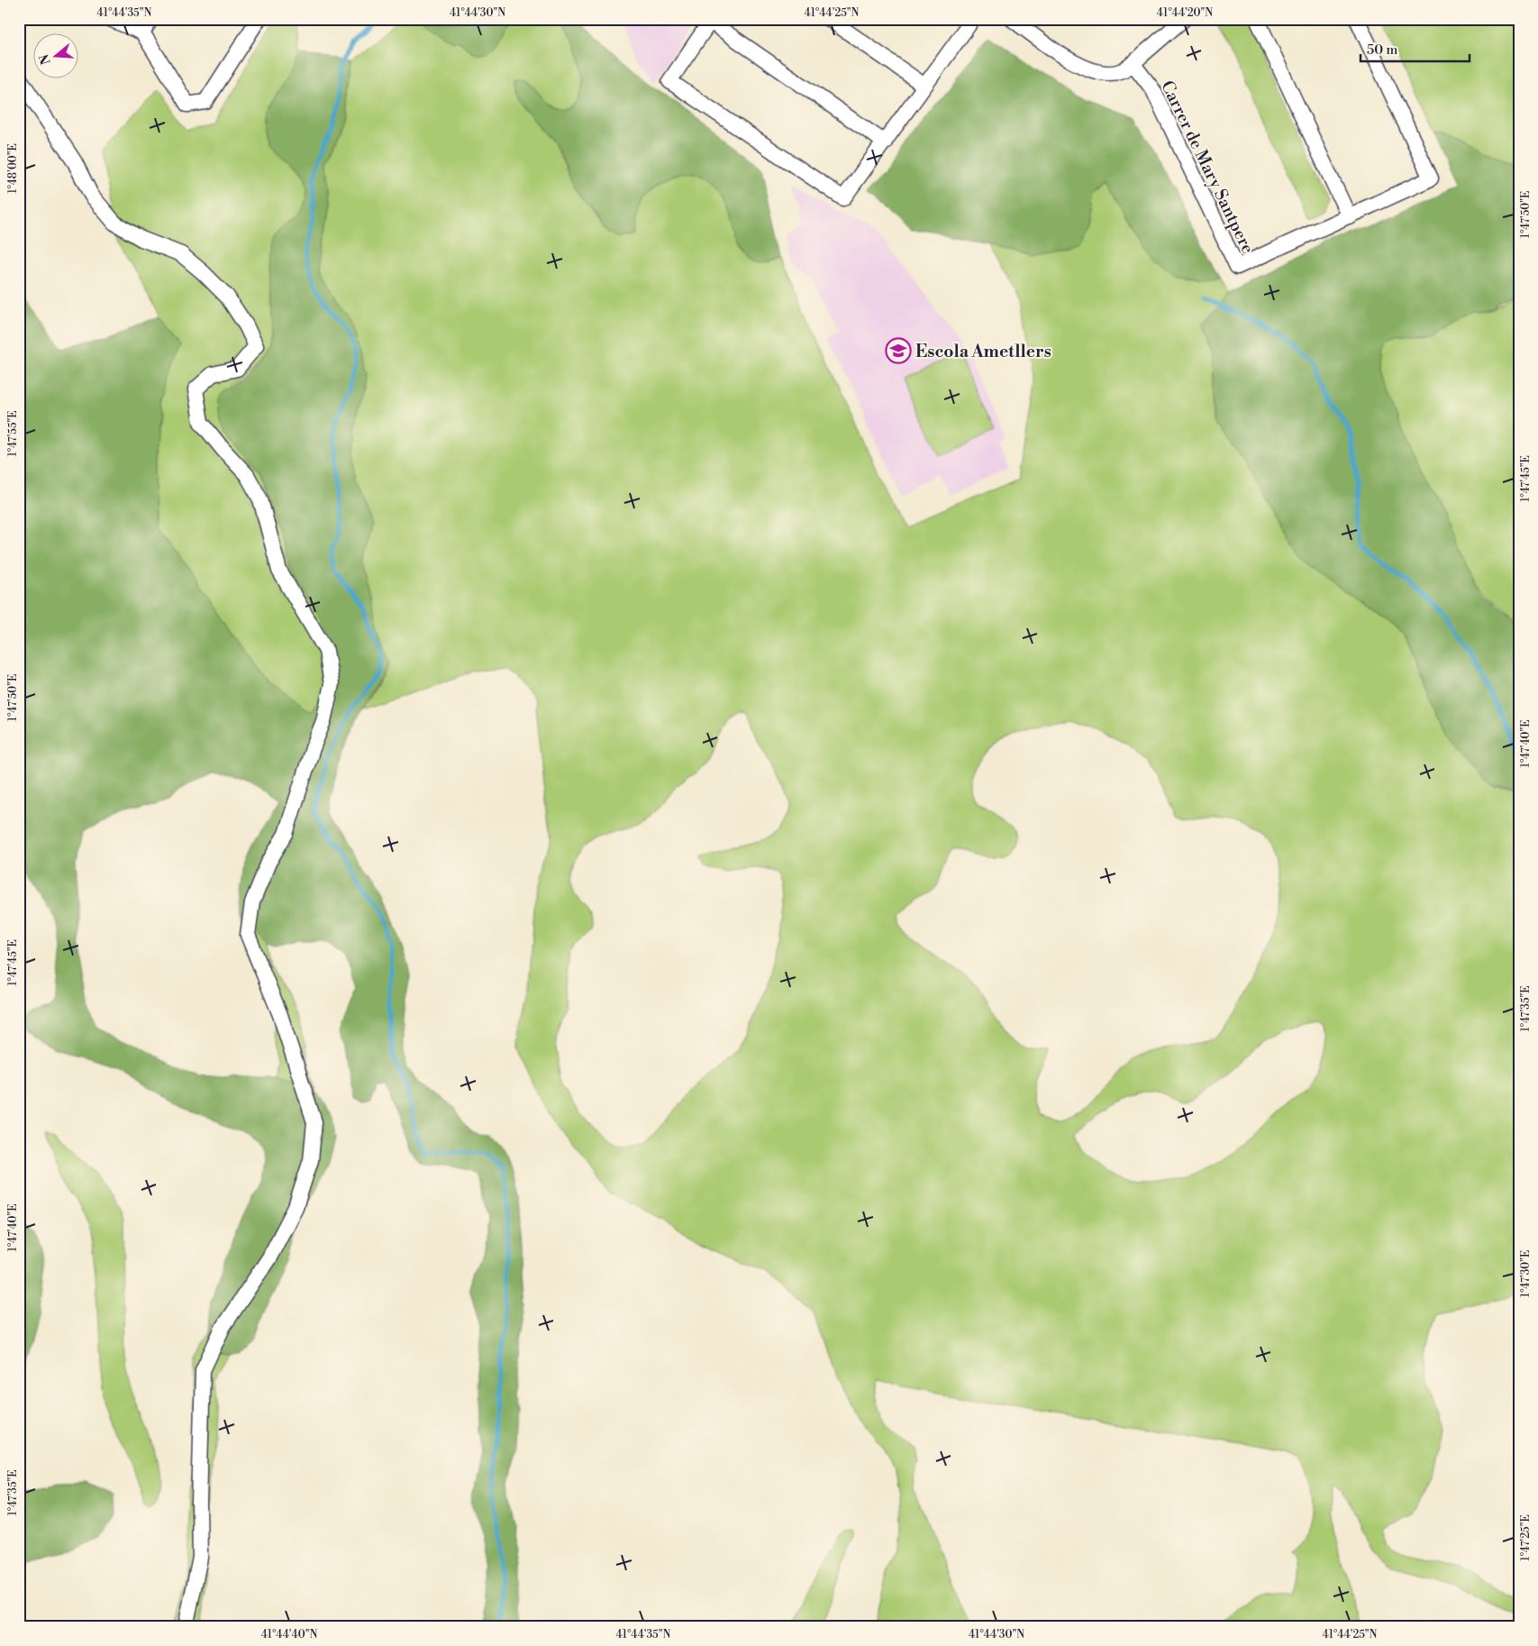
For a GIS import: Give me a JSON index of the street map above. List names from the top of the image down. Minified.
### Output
{"streets":{"street":["Carrer de Mary Santpere"]},"places":{"school or university":["Escola Ametllers"]},"scale_bar":"50 m","north":"left","coordinates":["41°44'35\"N","41°44'30\"N","41°44'25\"N","41°44'20\"N","1°48'00\"E","1°47'50\"E","1°47'55\"E","1°47'45\"E","1°47'40\"E","1°47'35\"E","1°47'30\"E","1°47'25\"E","41°44'40\"N"]}
